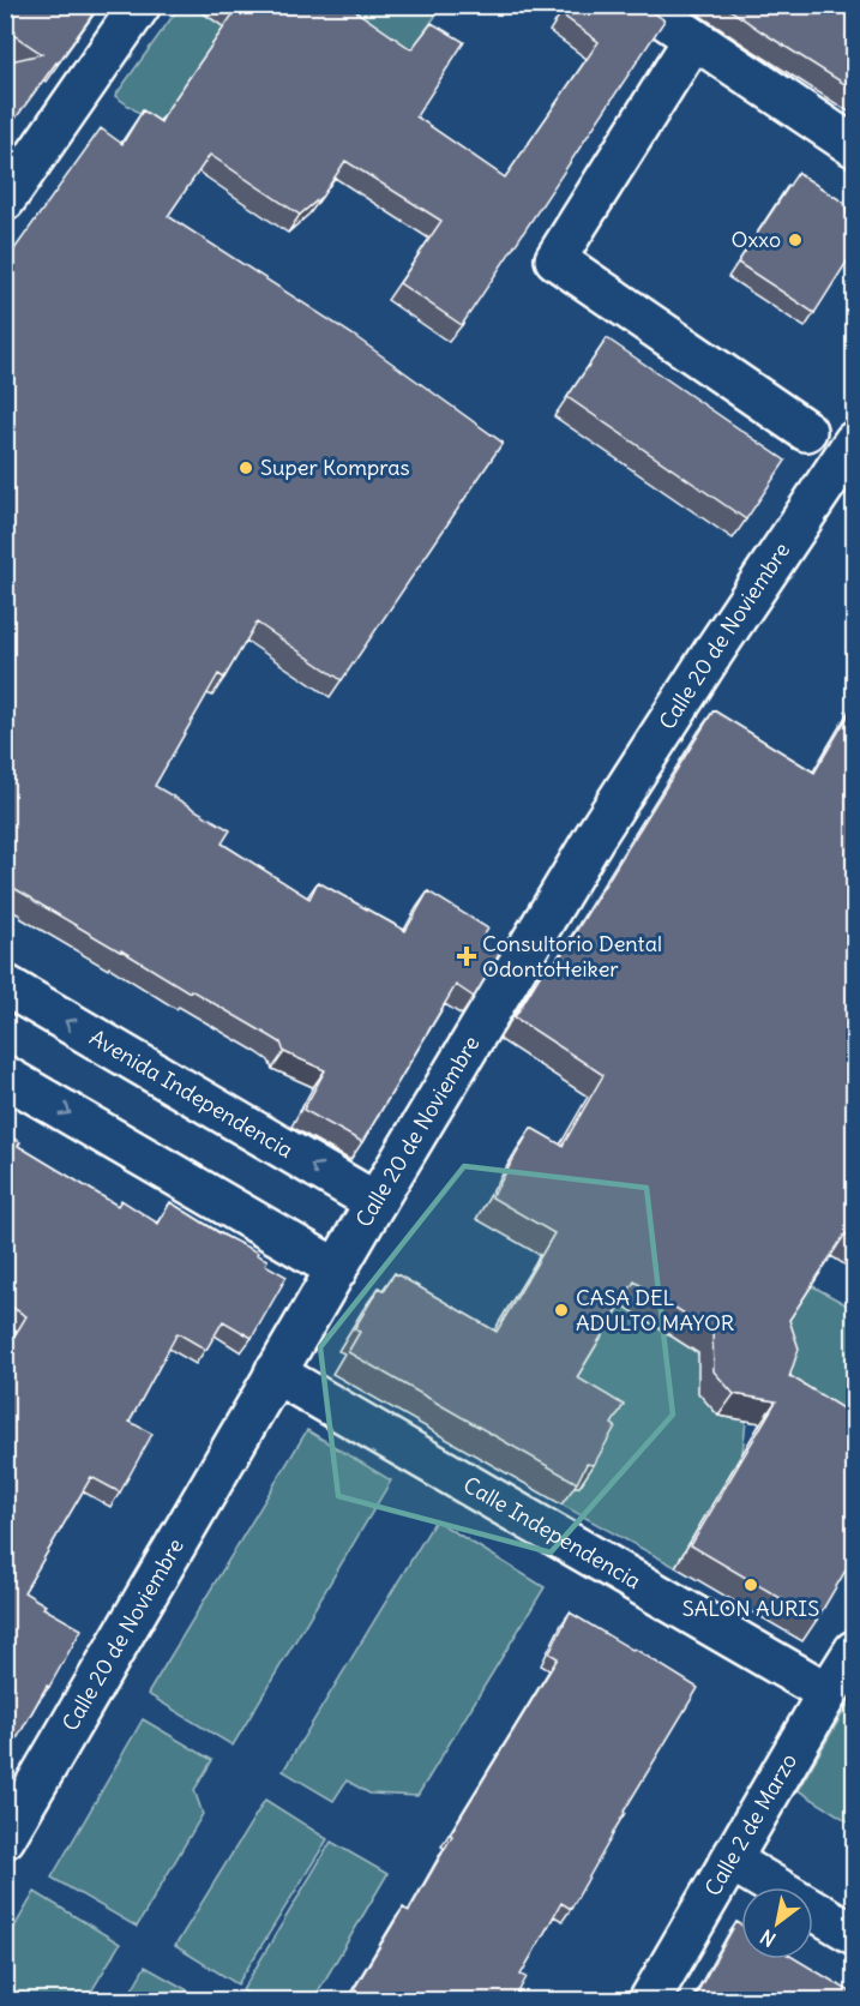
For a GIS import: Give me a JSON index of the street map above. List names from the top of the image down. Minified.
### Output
{"streets":{"street":["Calle 20 de Noviembre","Avenida Independencia","Calle Independencia","Calle 2 de Marzo"]},"crossings":[["Calle 20 de Noviembre","Avenida Independencia"],["Calle 20 de Noviembre","Calle Independencia"],["Calle Independencia","Calle 2 de Marzo"]],"places":{"other":["Oxxo","Super Kompras","CASA DEL ADULTO MAYOR","SALON AURIS"],"health":["Consultorio Dental OdontoHeiker"]},"north":"bottom left"}
